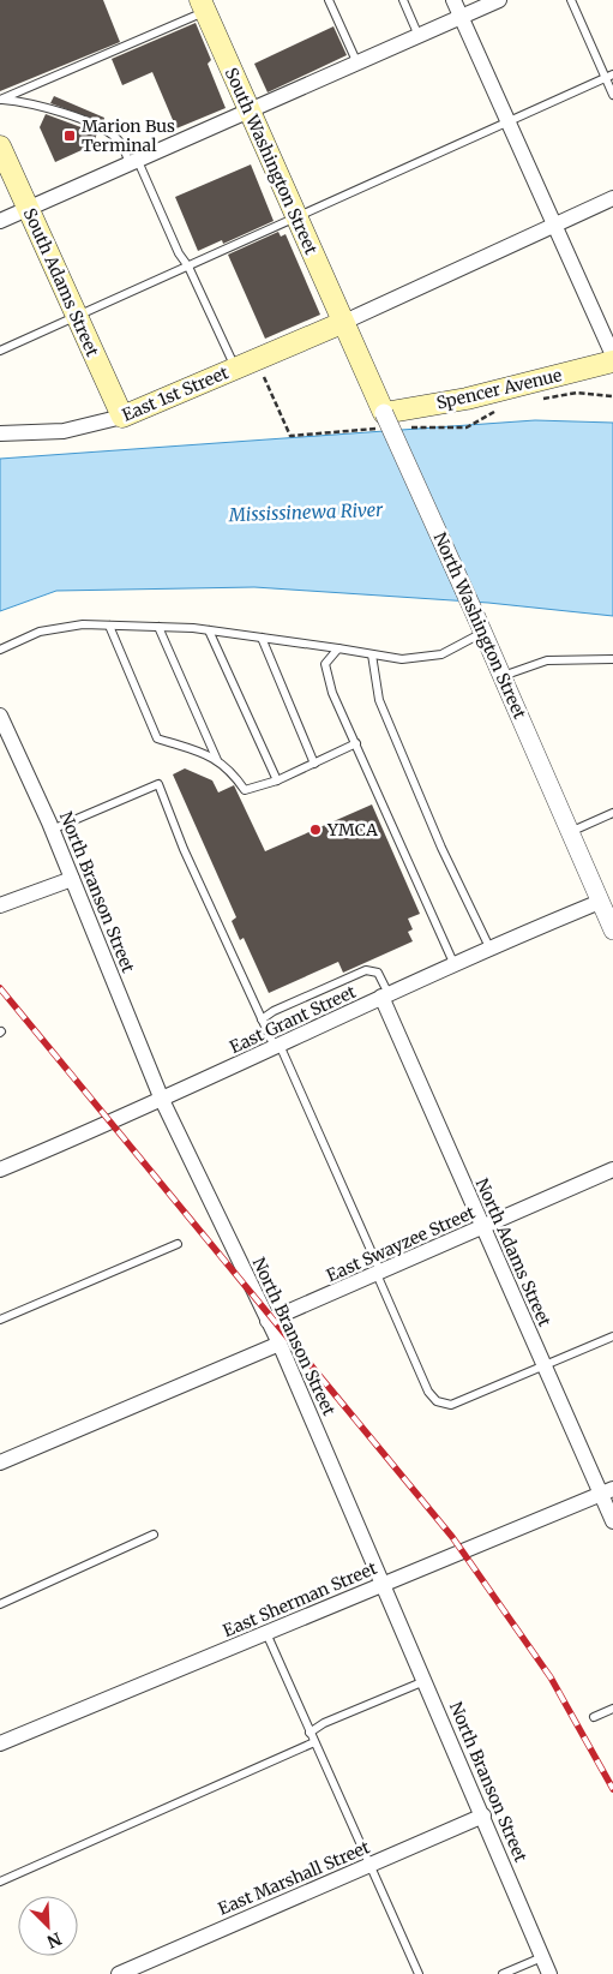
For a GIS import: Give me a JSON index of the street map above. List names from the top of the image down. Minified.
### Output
{"streets":{"main road":["South Washington Street","South Adams Street","Spencer Avenue","East 1st Street","North Washington Street"],"street":["North Branson Street","East Grant Street","East Swayzee Street","North Adams Street","East Sherman Street","East Marshall Street"]},"crossings":[["South Washington Street","East 1st Street"],["South Washington Street","North Washington Street"],["South Adams Street","East 1st Street"],["Spencer Avenue","North Washington Street"],["East 1st Street","North Washington Street"],["North Washington Street","East Grant Street"],["North Branson Street","East Grant Street"],["North Branson Street","East Swayzee Street"],["North Branson Street","East Sherman Street"],["North Branson Street","East Marshall Street"],["East Grant Street","North Adams Street"],["East Swayzee Street","North Adams Street"],["North Adams Street","East Sherman Street"]],"water":["Mississinewa River"],"places":{"transit":["Marion Bus Terminal"],"other":["YMCA"]},"north":"bottom right"}
